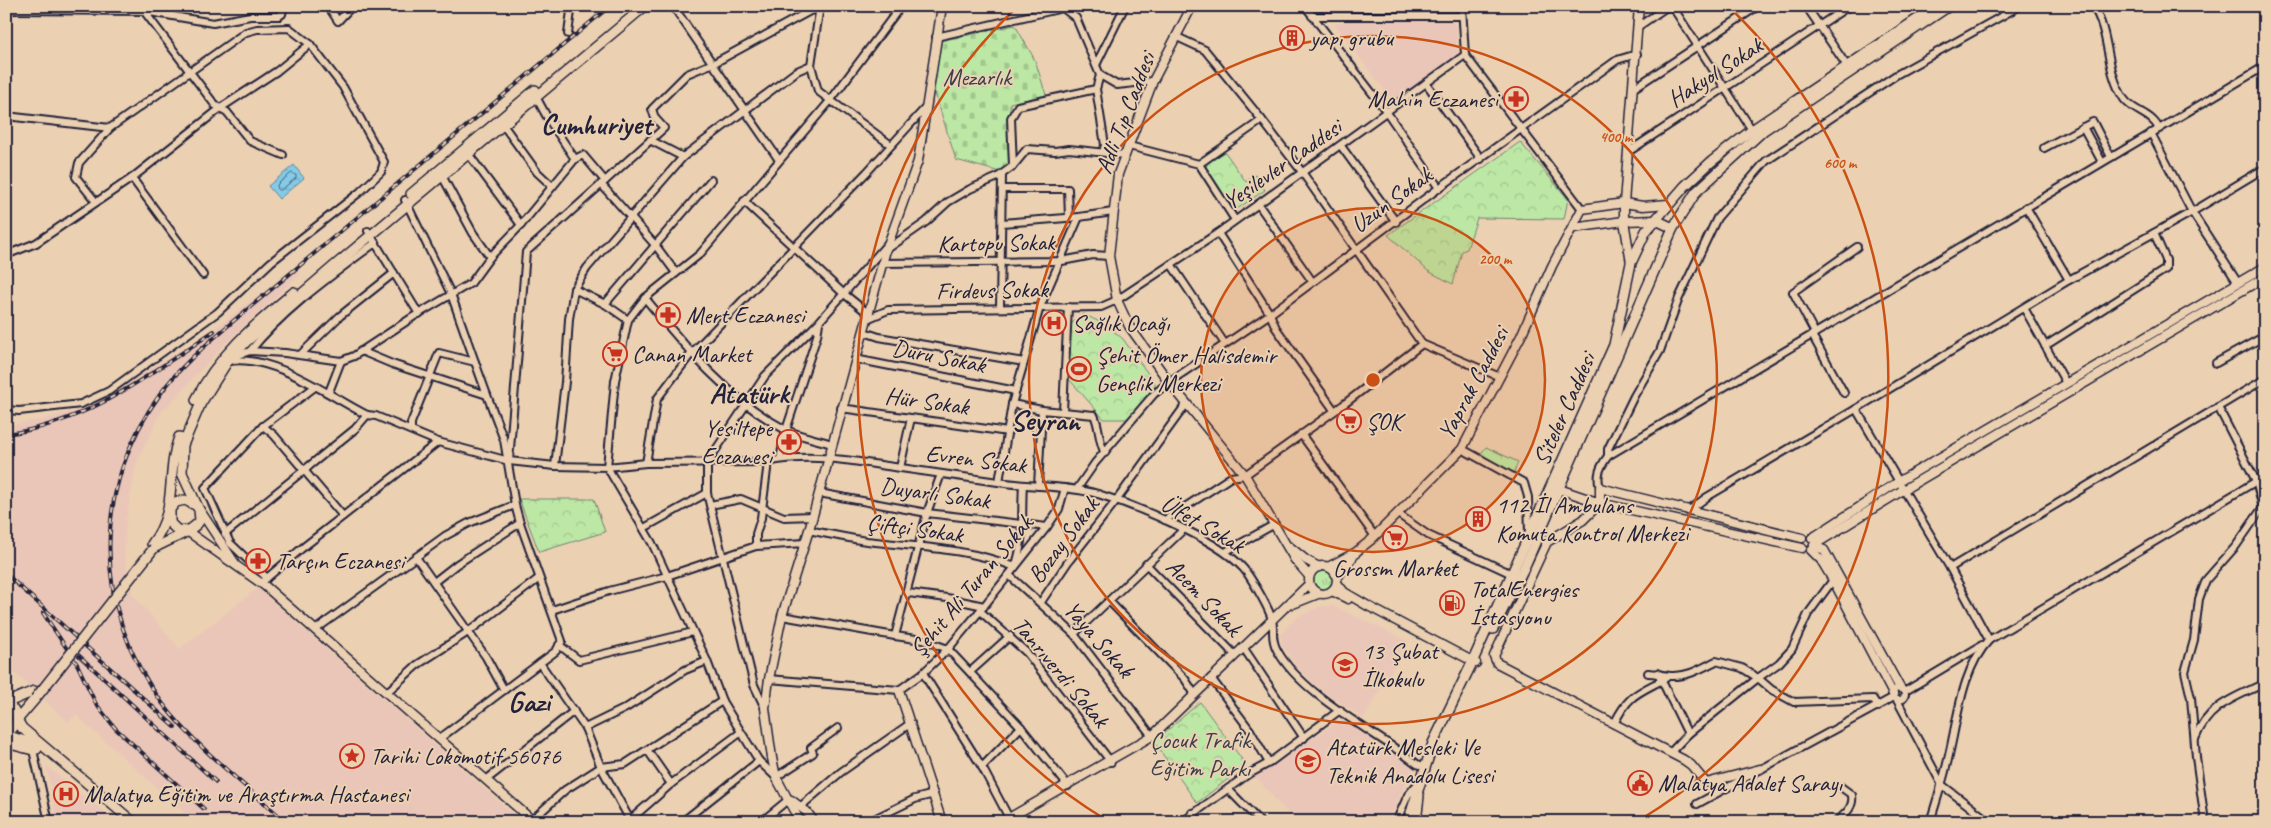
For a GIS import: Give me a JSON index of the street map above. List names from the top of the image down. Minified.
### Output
{"streets":{"main road":["Siteler Caddesi"],"street":["Hakyol Sokak","Adli Tıp Caddesi","Yeşilevler Caddesi","Uzun Sokak","Kartopu Sokak","Firdevs Sokak","Duru Sokak","Yaprak Caddesi","Hür Sokak","Evren Sokak","Duyarlı Sokak","Ülfet Sokak","Çiftçi Sokak","Bozay Sokak","Şehit Ali Turan Sokak","Acem Sokak","Yaya Sokak","Tanrıverdi Sokak"]},"crossings":[["Adli Tıp Caddesi","Yeşilevler Caddesi"],["Adli Tıp Caddesi","Uzun Sokak"],["Adli Tıp Caddesi","Kartopu Sokak"],["Adli Tıp Caddesi","Firdevs Sokak"],["Adli Tıp Caddesi","Yaprak Caddesi"],["Adli Tıp Caddesi","Bozay Sokak"],["Yeşilevler Caddesi","Firdevs Sokak"],["Uzun Sokak","Evren Sokak"],["Evren Sokak","Ülfet Sokak"],["Evren Sokak","Bozay Sokak"],["Evren Sokak","Şehit Ali Turan Sokak"],["Duyarlı Sokak","Şehit Ali Turan Sokak"],["Ülfet Sokak","Bozay Sokak"],["Çiftçi Sokak","Şehit Ali Turan Sokak"],["Bozay Sokak","Yaya Sokak"],["Şehit Ali Turan Sokak","Yaya Sokak"],["Şehit Ali Turan Sokak","Tanrıverdi Sokak"]],"districts":["Cumhuriyet","Atatürk","Seyran","Gazi"],"parks":["Mezarlık","Çocuk Trafik Eğitim Parkı"],"places":{"building":["yapı grubu","112 İl Ambulans Komuta Kontrol Merkezi"],"pharmacy":["Mahin Eczanesi","Mert Eczanesi","Yesiltepe Eczanesi","Tarçın Eczanesi"],"hospital":["Sağlık Ocağı","Malatya Eğitim ve Araştırma Hastanesi"],"supermarket":["Canan Market","ŞOK","Grossm Market"],"sports":["Şehit Ömer Halisdemir Gençlik Merkezi"],"fuel station":["TotalEnergies İstasyonu"],"school or university":["13 Şubat İlkokulu","Atatürk Mesleki Ve Teknik Anadolu Lisesi"],"place":["Tarihi Lokomotif 56076"],"public building":["Malatya Adalet Sarayı"]},"rings":["400 m","600 m","200 m"]}
